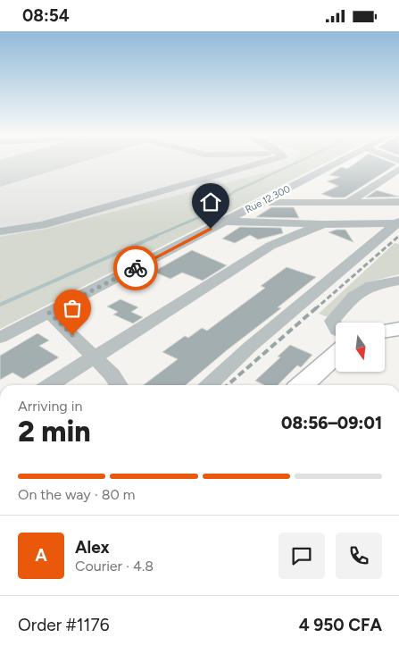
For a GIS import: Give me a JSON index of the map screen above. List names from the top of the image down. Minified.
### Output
{"streets":{"street":["Rue 12.300"]},"north":"bottom","page":{"status":"08:54","heading":["2 min","Arriving in","08:56–09:01"],"panel":["Alex","Courier · 4.8","Order #1176","4 950 CFA"],"bar":"On the way · 80 m","round":"A"}}
